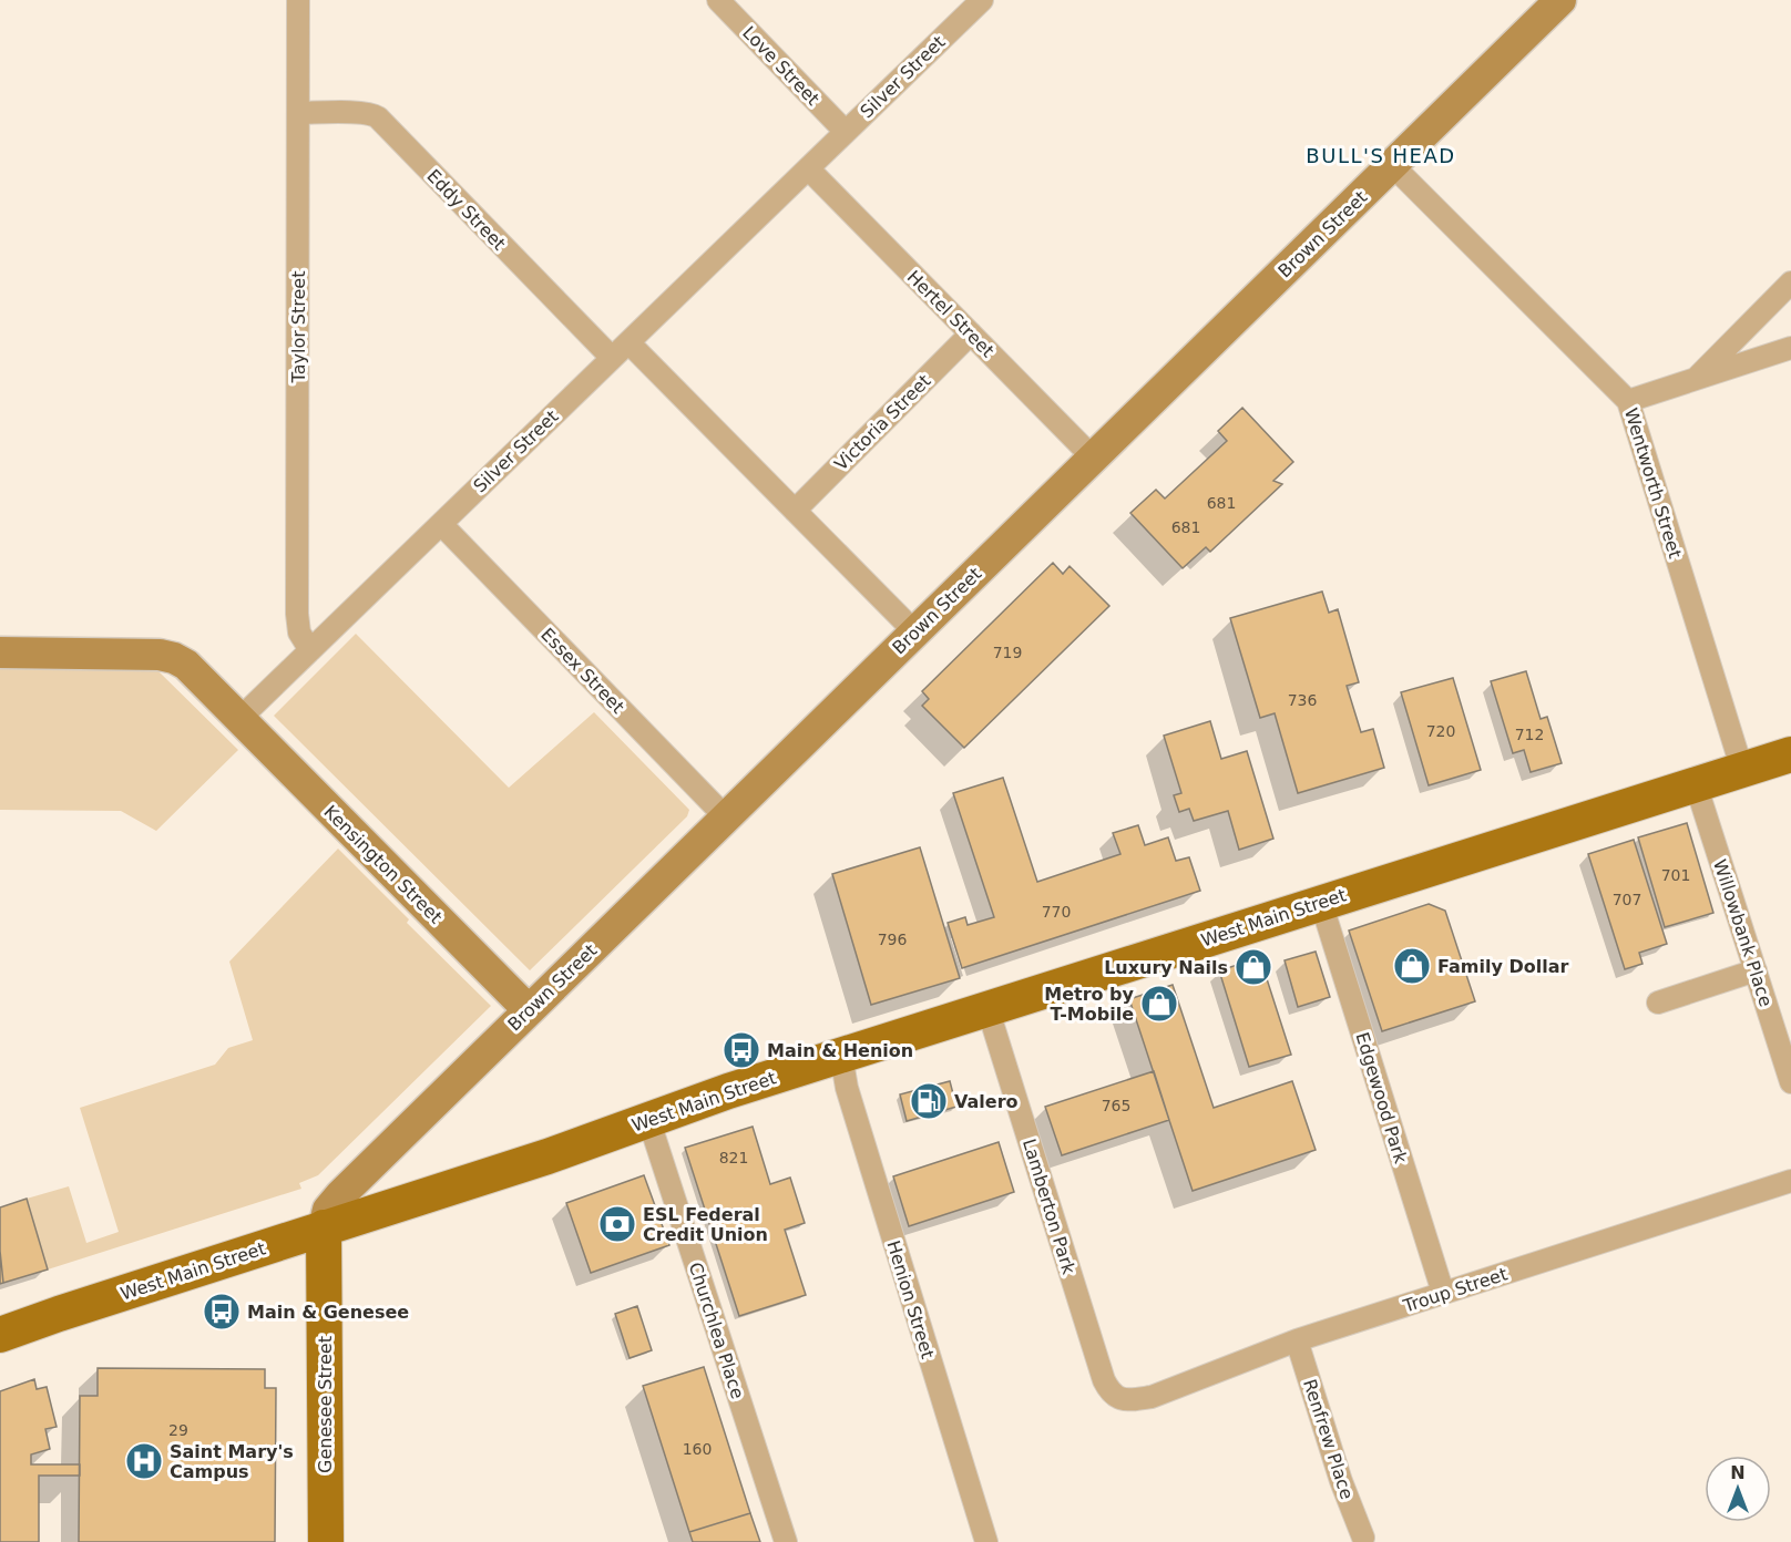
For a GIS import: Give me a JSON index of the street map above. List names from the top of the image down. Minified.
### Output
{"streets":{"main road":["Brown Street","Kensington Street","West Main Street","Genesee Street"],"street":["Love Street","Silver Street","Eddy Street","Hertel Street","Taylor Street","Victoria Street","Wentworth Street","Essex Street","Willowbank Place","Edgewood Park","Lamberton Park","Troup Street","Henion Street","Churchlea Place","Renfrew Place"]},"crossings":[["Love Street","Silver Street"],["Silver Street","Eddy Street"],["Silver Street","Hertel Street"],["Silver Street","Taylor Street"],["Silver Street","Essex Street"],["Silver Street","Kensington Street"],["Eddy Street","Taylor Street"],["Brown Street","Hertel Street"],["Brown Street","Wentworth Street"],["Brown Street","Essex Street"],["Brown Street","Kensington Street"],["Brown Street","West Main Street"],["Brown Street","Genesee Street"],["Hertel Street","Victoria Street"],["Wentworth Street","West Main Street"],["West Main Street","Willowbank Place"],["West Main Street","Edgewood Park"],["West Main Street","Lamberton Park"],["West Main Street","Henion Street"],["West Main Street","Churchlea Place"],["West Main Street","Genesee Street"],["Edgewood Park","Troup Street"],["Lamberton Park","Troup Street"],["Troup Street","Renfrew Place"]],"districts":["BULL'S HEAD"],"places":{"shop":["Family Dollar","Luxury Nails","Metro by T-Mobile"],"bus stop":["Main & Henion","Main & Genesee"],"fuel station":["Valero"],"bank":["ESL Federal Credit Union"],"hospital":["Saint Mary's Campus"]},"house_numbers":["681","681","719","736","720","712","701","707","770","796","765","821","29","160"],"north":"top"}
